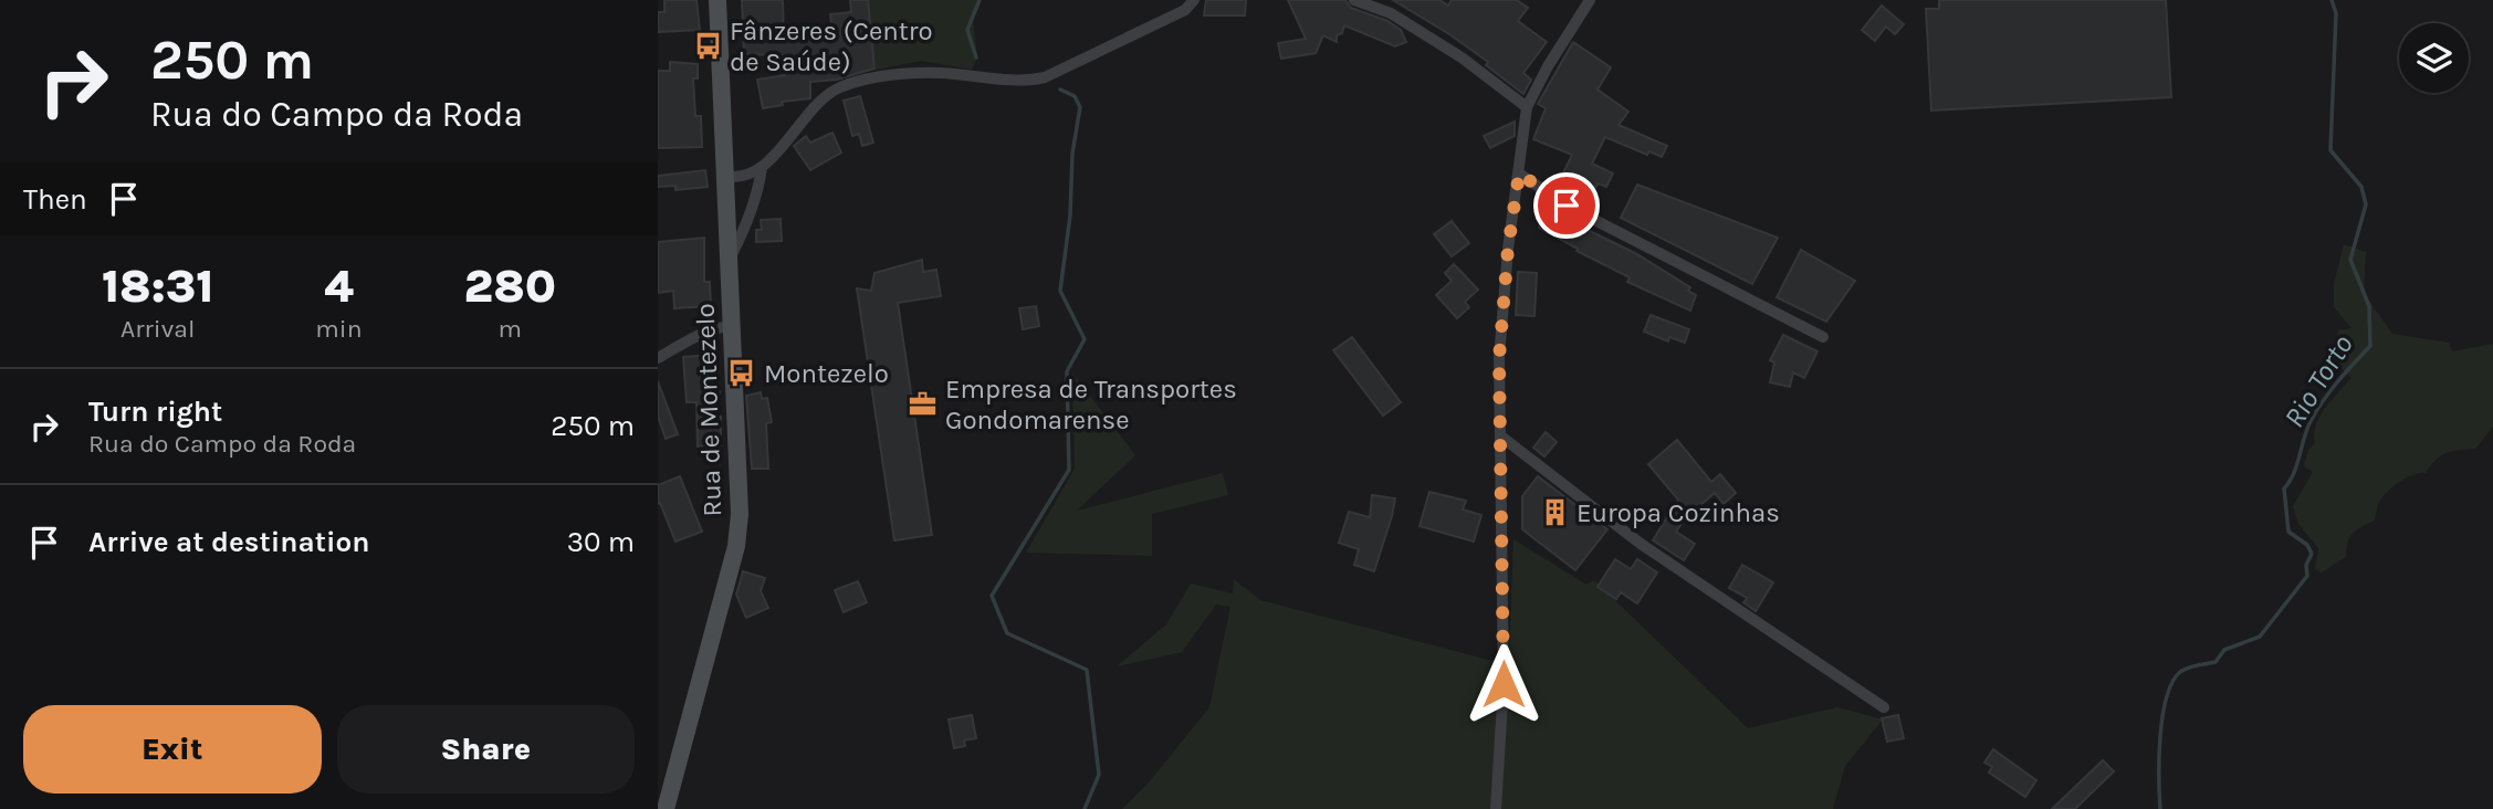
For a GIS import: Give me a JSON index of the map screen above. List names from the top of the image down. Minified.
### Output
{"streets":{"street":["Rua de Montezelo"]},"water":["Rio Torto"],"places":{"bus stop":["Fânzeres (Centro de Saúde)","Montezelo"],"office":["Empresa de Transportes Gondomarense"],"building":["Europa Cozinhas"]},"page":{"turn":["250 m","Rua do Campo da Roda"],"then":"Then","eta":["18:31","Arrival","4","min","280","m"],"list":[{"name":"Turn right","note":"Rua do Campo da Roda","value":"250 m"},{"name":"Arrive at destination","value":"30 m"}],"buttons":["Exit","Share"]}}
